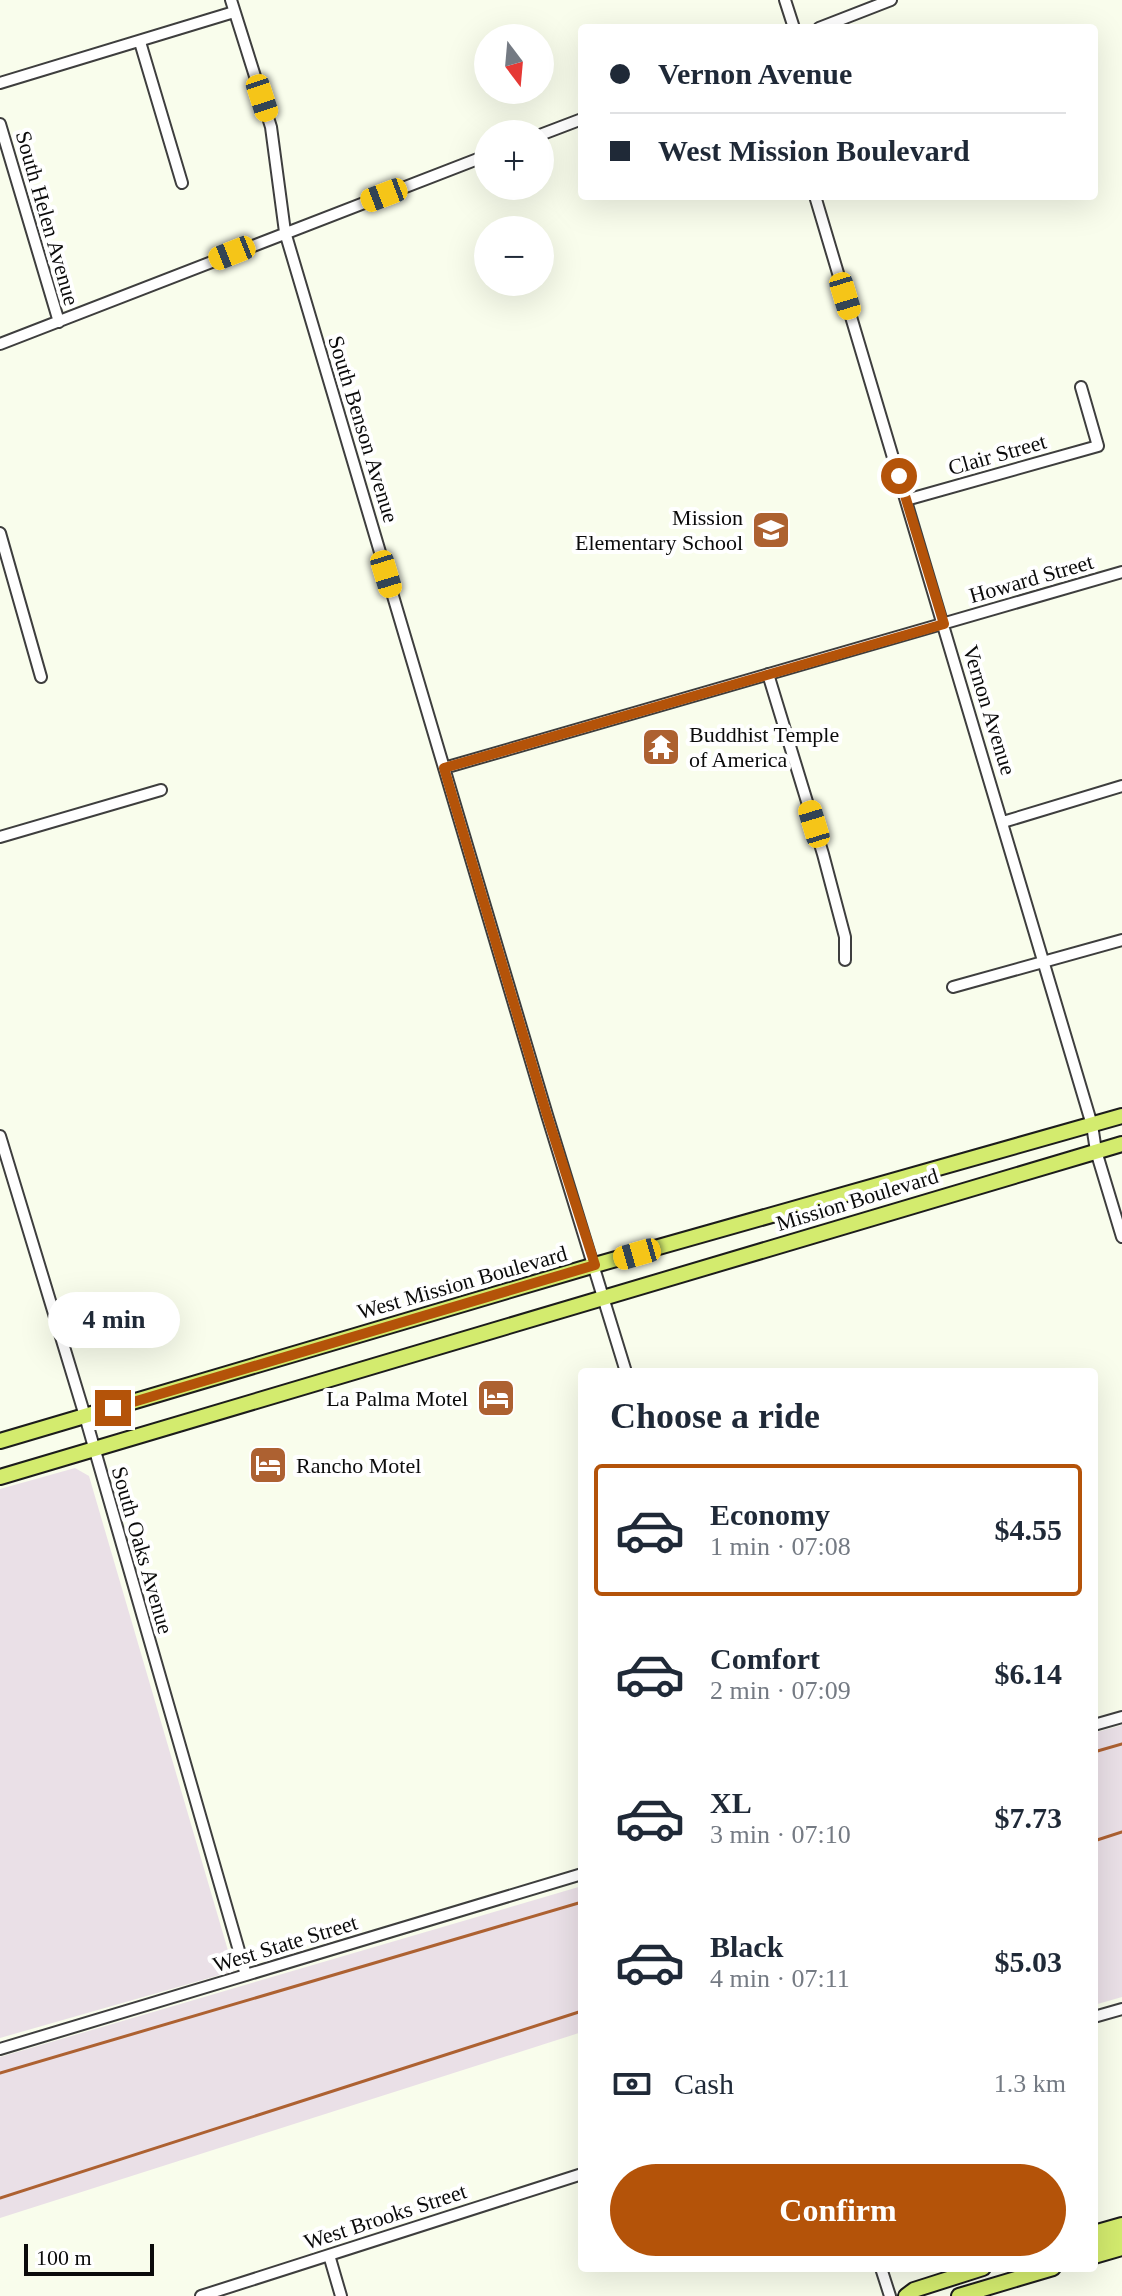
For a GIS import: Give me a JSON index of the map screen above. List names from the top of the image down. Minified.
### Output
{"streets":{"main road":["Mission Boulevard","West Mission Boulevard"],"street":["South Helen Avenue","South Benson Avenue","Clair Street","Howard Street","Vernon Avenue","South Oaks Avenue","West State Street","West Brooks Street"]},"crossings":[["South Benson Avenue","Howard Street"],["South Benson Avenue","Mission Boulevard"],["South Benson Avenue","West Mission Boulevard"],["Clair Street","Vernon Avenue"],["Howard Street","Vernon Avenue"],["Vernon Avenue","Mission Boulevard"],["Vernon Avenue","West Mission Boulevard"],["West Mission Boulevard","South Oaks Avenue"],["South Oaks Avenue","West State Street"]],"places":{"school or university":["Mission Elementary School"],"temple":["Buddhist Temple of America"],"hotel":["La Palma Motel","Rancho Motel"]},"scale_bar":"100 m","north":"bottom","page":{"map_buttons":["+","−"],"banner":["Vernon Avenue","West Mission Boulevard"],"bubble":"4 min","heading":"Choose a ride","list":[{"name":"Economy","note":"1 min · 07:08","value":"$4.55"},{"name":"Comfort","note":"2 min · 07:09","value":"$6.14"},{"name":"XL","note":"3 min · 07:10","value":"$7.73"},{"name":"Black","note":"4 min · 07:11","value":"$5.03"}],"pay":["Cash","1.3 km"],"buttons":"Confirm","scale":"100 m"}}
